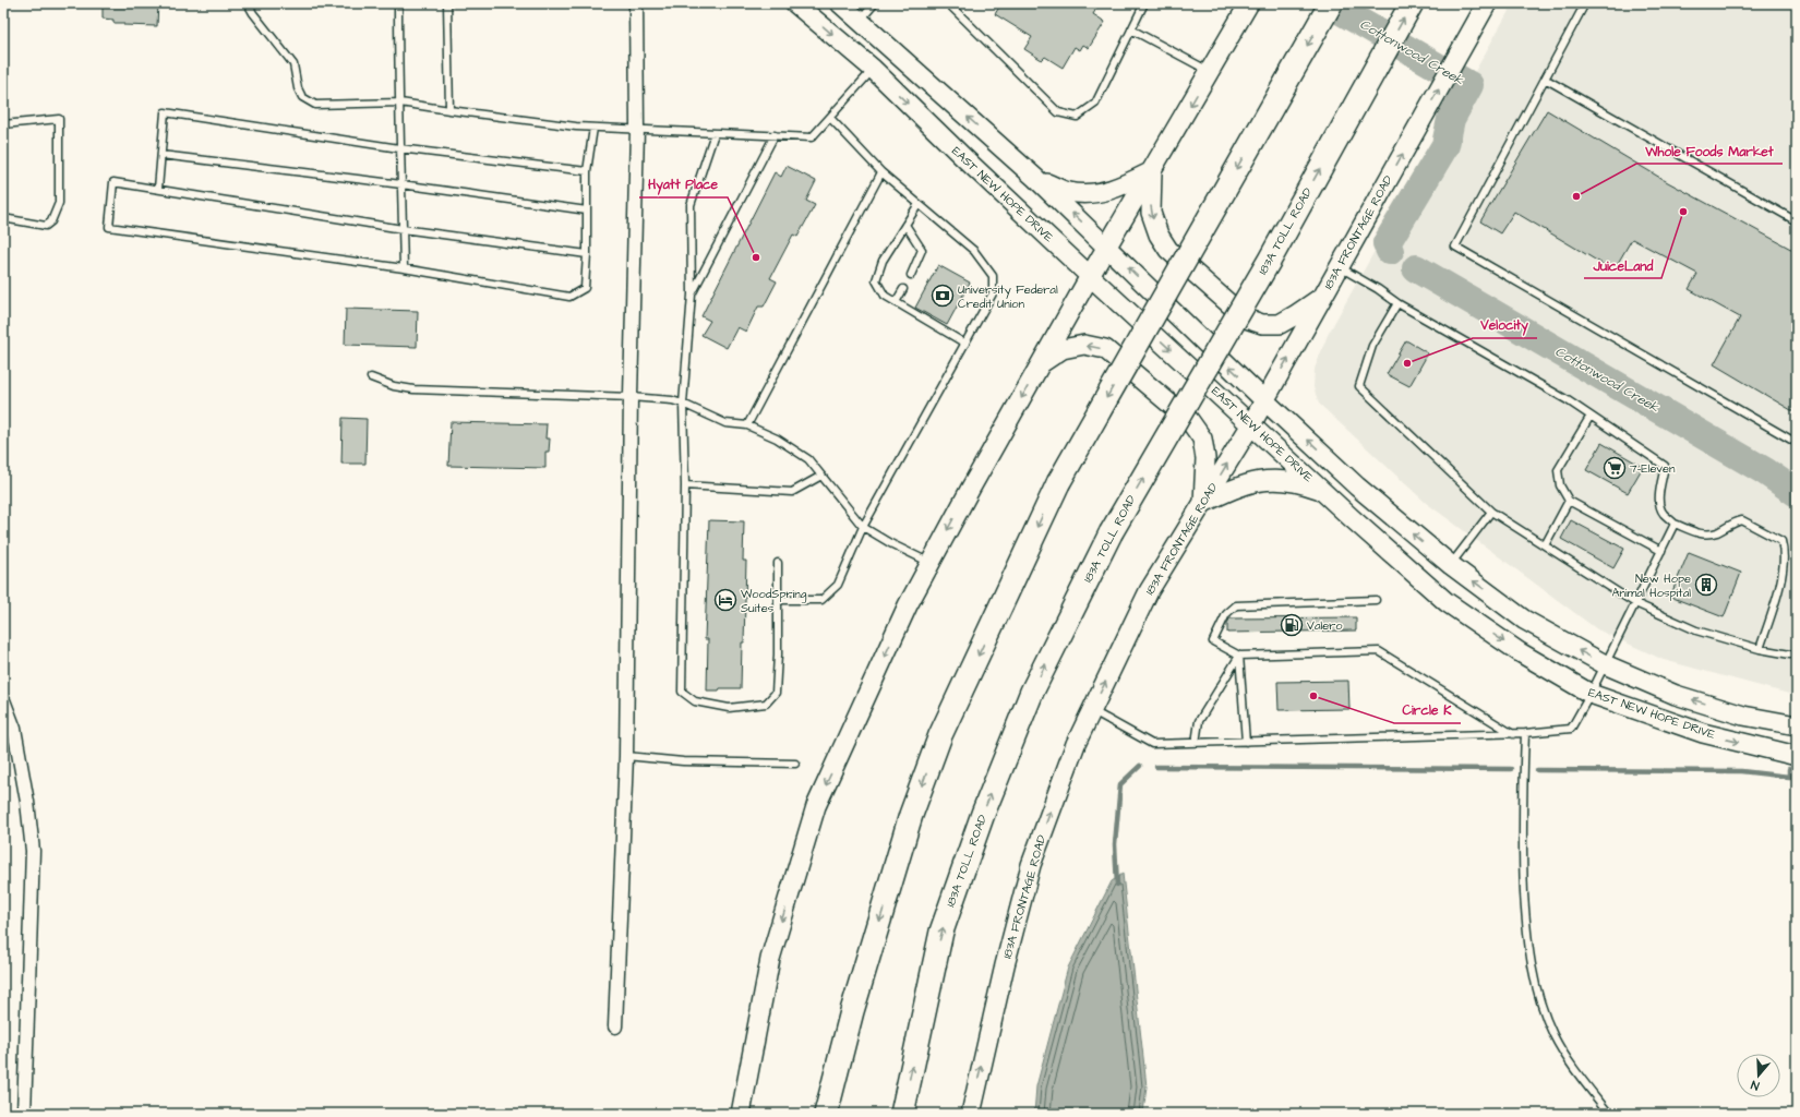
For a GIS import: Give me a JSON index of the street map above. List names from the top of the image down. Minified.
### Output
{"streets":{"highway":["183A TOLL ROAD"],"main road":["EAST NEW HOPE DRIVE","183A FRONTAGE ROAD"]},"crossings":[["EAST NEW HOPE DRIVE","183A FRONTAGE ROAD"]],"one_way":["183A FRONTAGE ROAD"],"water":["Cottonwood Creek"],"places":{"other":["Whole Foods Market","JuiceLand","Hyatt Place","Velocity","Circle K"],"bank":["University Federal Credit Union"],"supermarket":["7-Eleven"],"building":["New Hope Animal Hospital"],"hotel":["WoodSpring Suites"],"fuel station":["Valero"]},"north":"bottom"}
